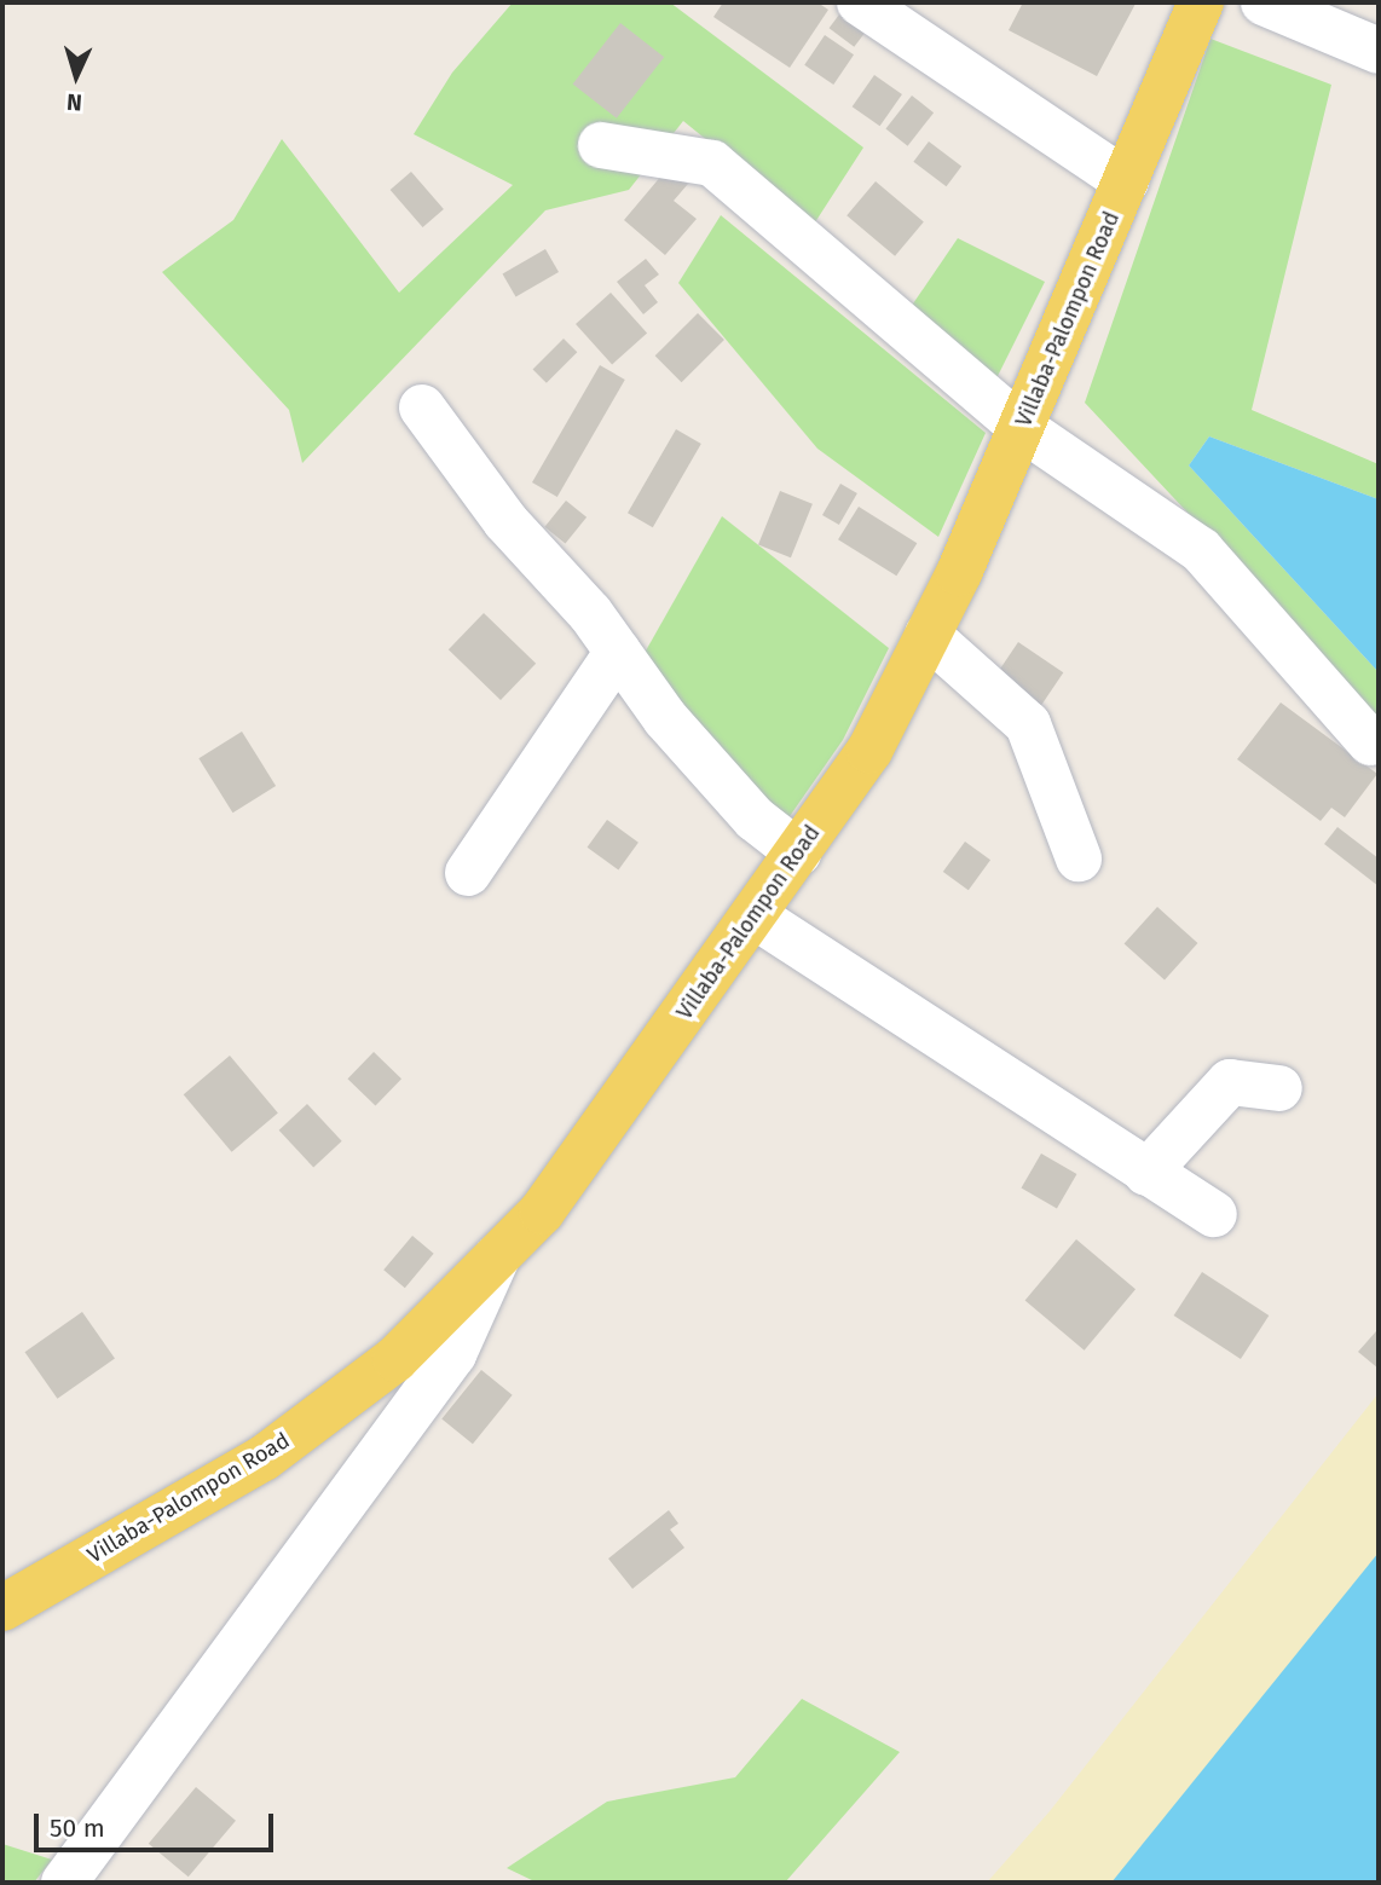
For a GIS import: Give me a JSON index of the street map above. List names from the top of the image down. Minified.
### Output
{"streets":{"main road":["Villaba-Palompon Road"]},"scale_bar":"50 m","north":"bottom"}
